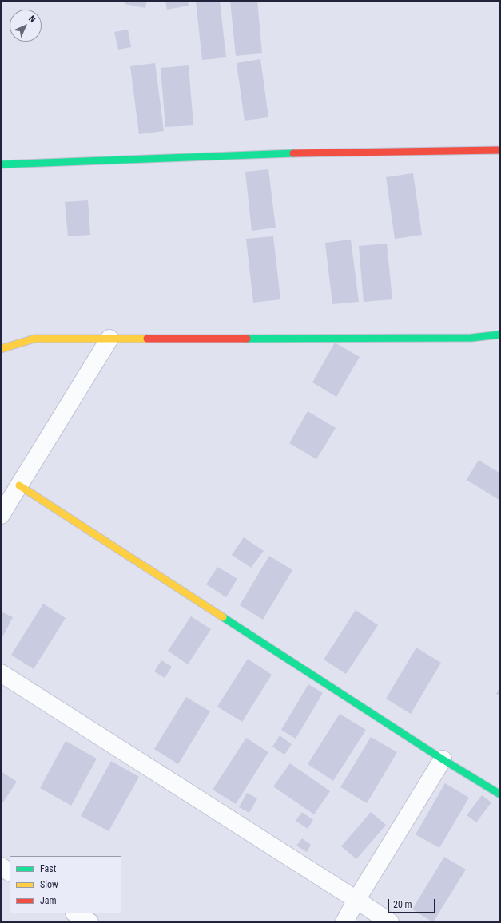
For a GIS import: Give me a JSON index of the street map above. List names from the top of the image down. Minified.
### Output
{"legend":["Fast","Slow","Jam"],"scale_bar":"20 m","north":"top right"}
